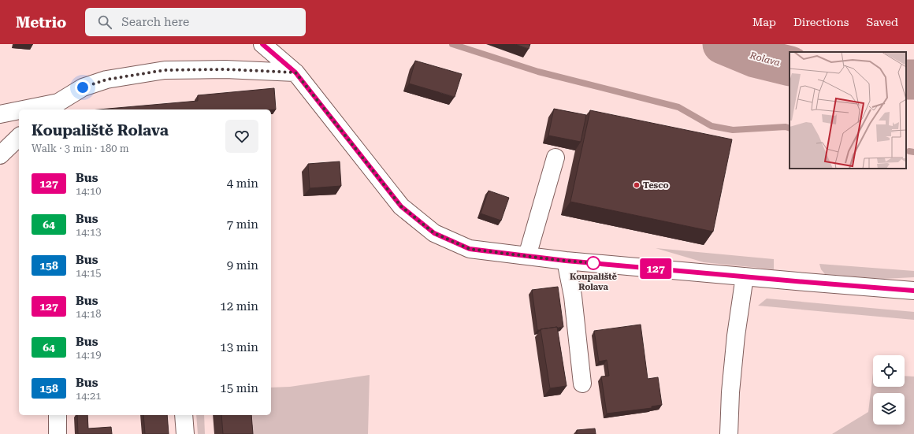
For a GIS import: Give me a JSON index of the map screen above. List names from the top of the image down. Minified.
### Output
{"water":["Rolava"],"places":["Tesco","Koupaliště Rolava"],"lines":["bus line 127"],"page":{"header":"Metrio","search":"Search here","nav":["Map","Directions","Saved"],"on_map":"127","heading":["Koupaliště Rolava","Walk · 3 min · 180 m"],"list":[{"mark":"127","name":"Bus","note":"14:10","value":"4 min"},{"mark":"64","name":"Bus","note":"14:13","value":"7 min"},{"mark":"158","name":"Bus","note":"14:15","value":"9 min"},{"mark":"127","name":"Bus","note":"14:18","value":"12 min"},{"mark":"64","name":"Bus","note":"14:19","value":"13 min"},{"mark":"158","name":"Bus","note":"14:21","value":"15 min"}]}}
